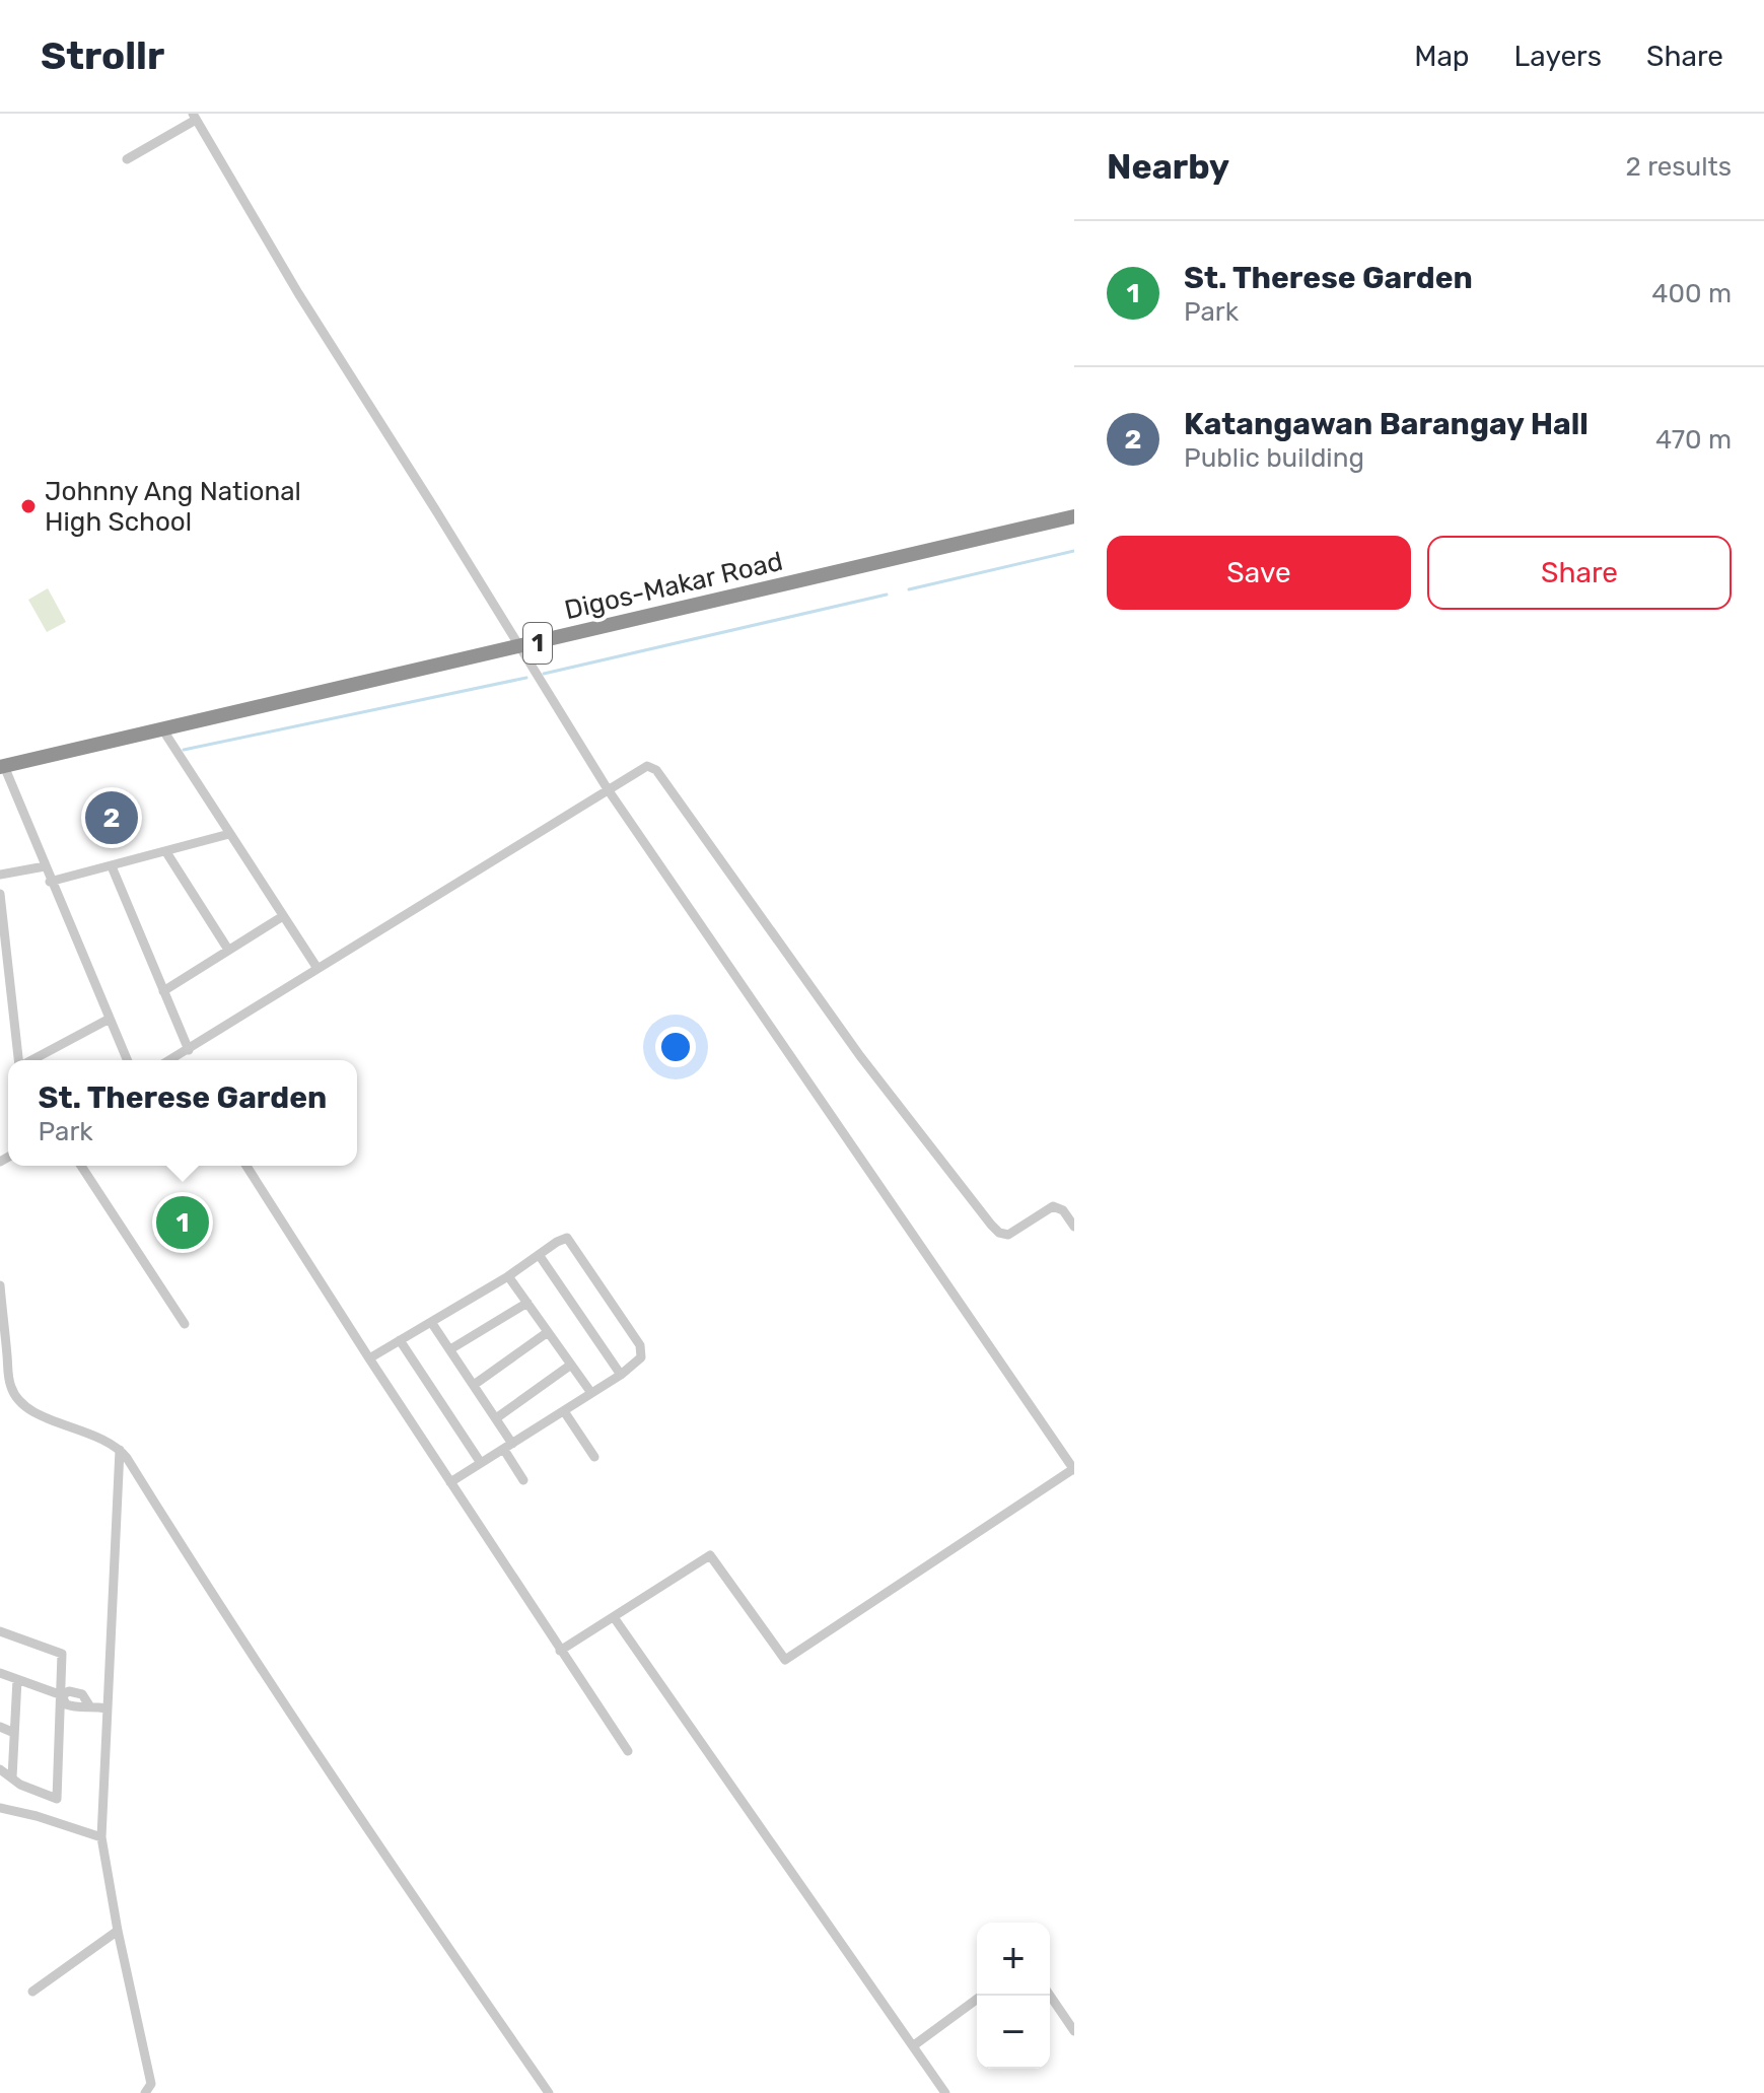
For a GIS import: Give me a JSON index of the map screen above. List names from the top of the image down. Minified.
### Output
{"streets":{"highway":["Digos-Makar Road","1"]},"places":["Johnny Ang National High School"],"page":{"header":"Strollr","nav":["Map","Layers","Share"],"heading":["Nearby","2 results"],"list":[{"mark":"1","name":"St. Therese Garden","note":"Park","value":"400 m"},{"mark":"2","name":"Katangawan Barangay Hall","note":"Public building","value":"470 m"}],"buttons":["Save","Share"],"pins":["2","1"],"popup":["St. Therese Garden","Park"],"map_buttons":["+","−"]}}
